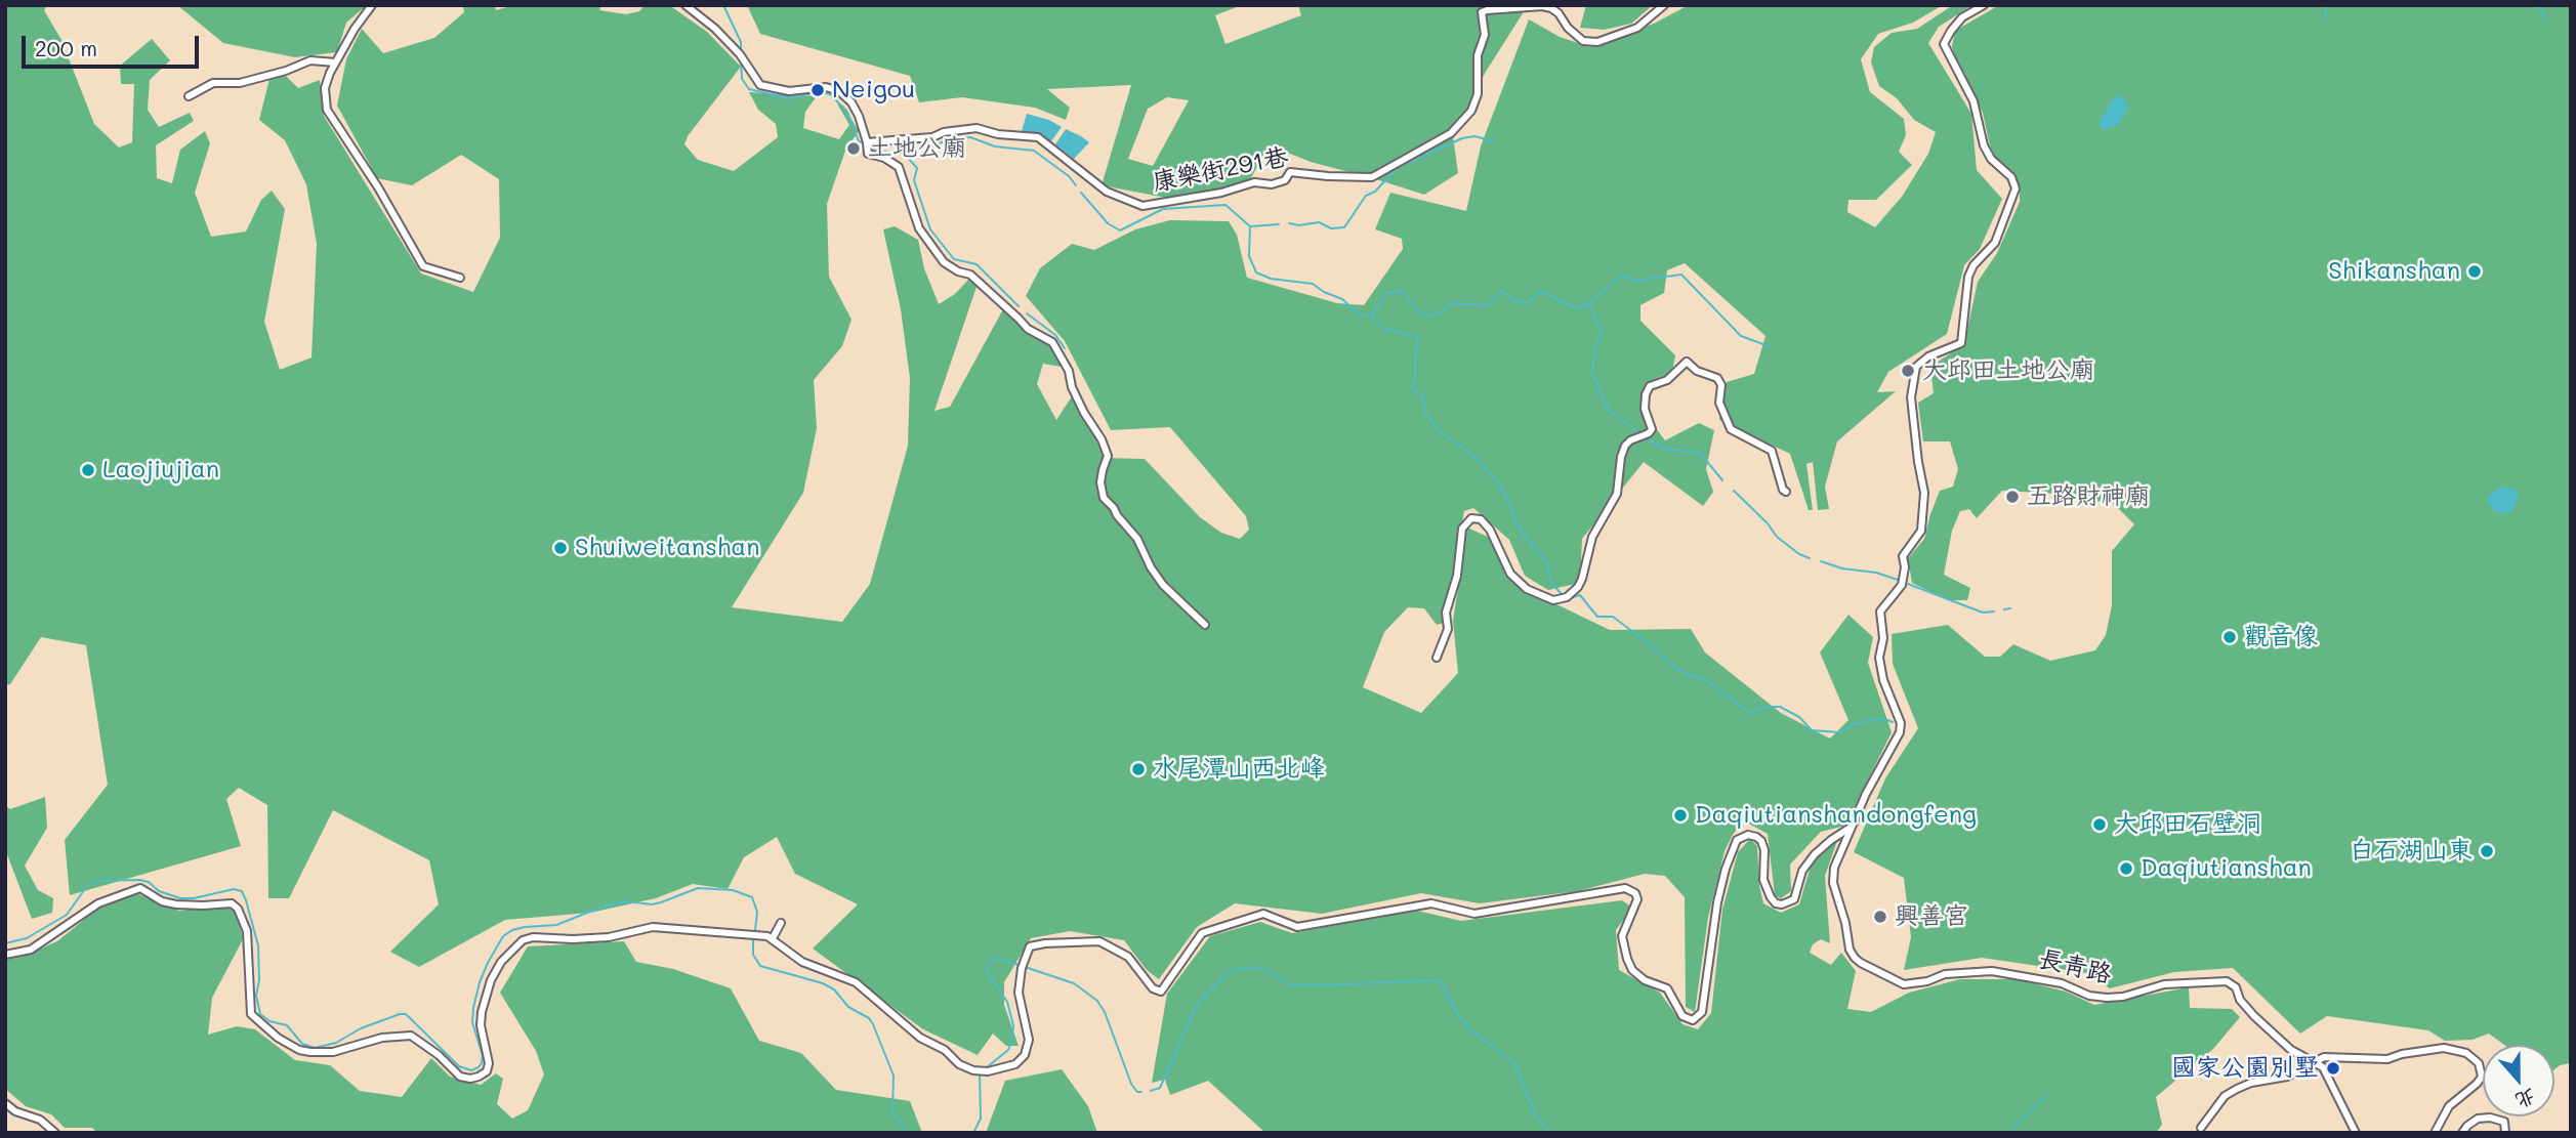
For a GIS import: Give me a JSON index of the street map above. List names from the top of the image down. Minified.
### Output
{"streets":{"street":["康樂街291巷","長青路"]},"places":["Neigou","土地公廟","Shikanshan","大邱田土地公廟","Laojiujian","五路財神廟","Shuiweitanshan","觀音像","水尾潭山西北峰","Daqiutianshandongfeng","大邱田石壁洞","白石湖山東","Daqiutianshan","興善宮","國家公園別墅"],"scale_bar":"200 m","north":"bottom"}
